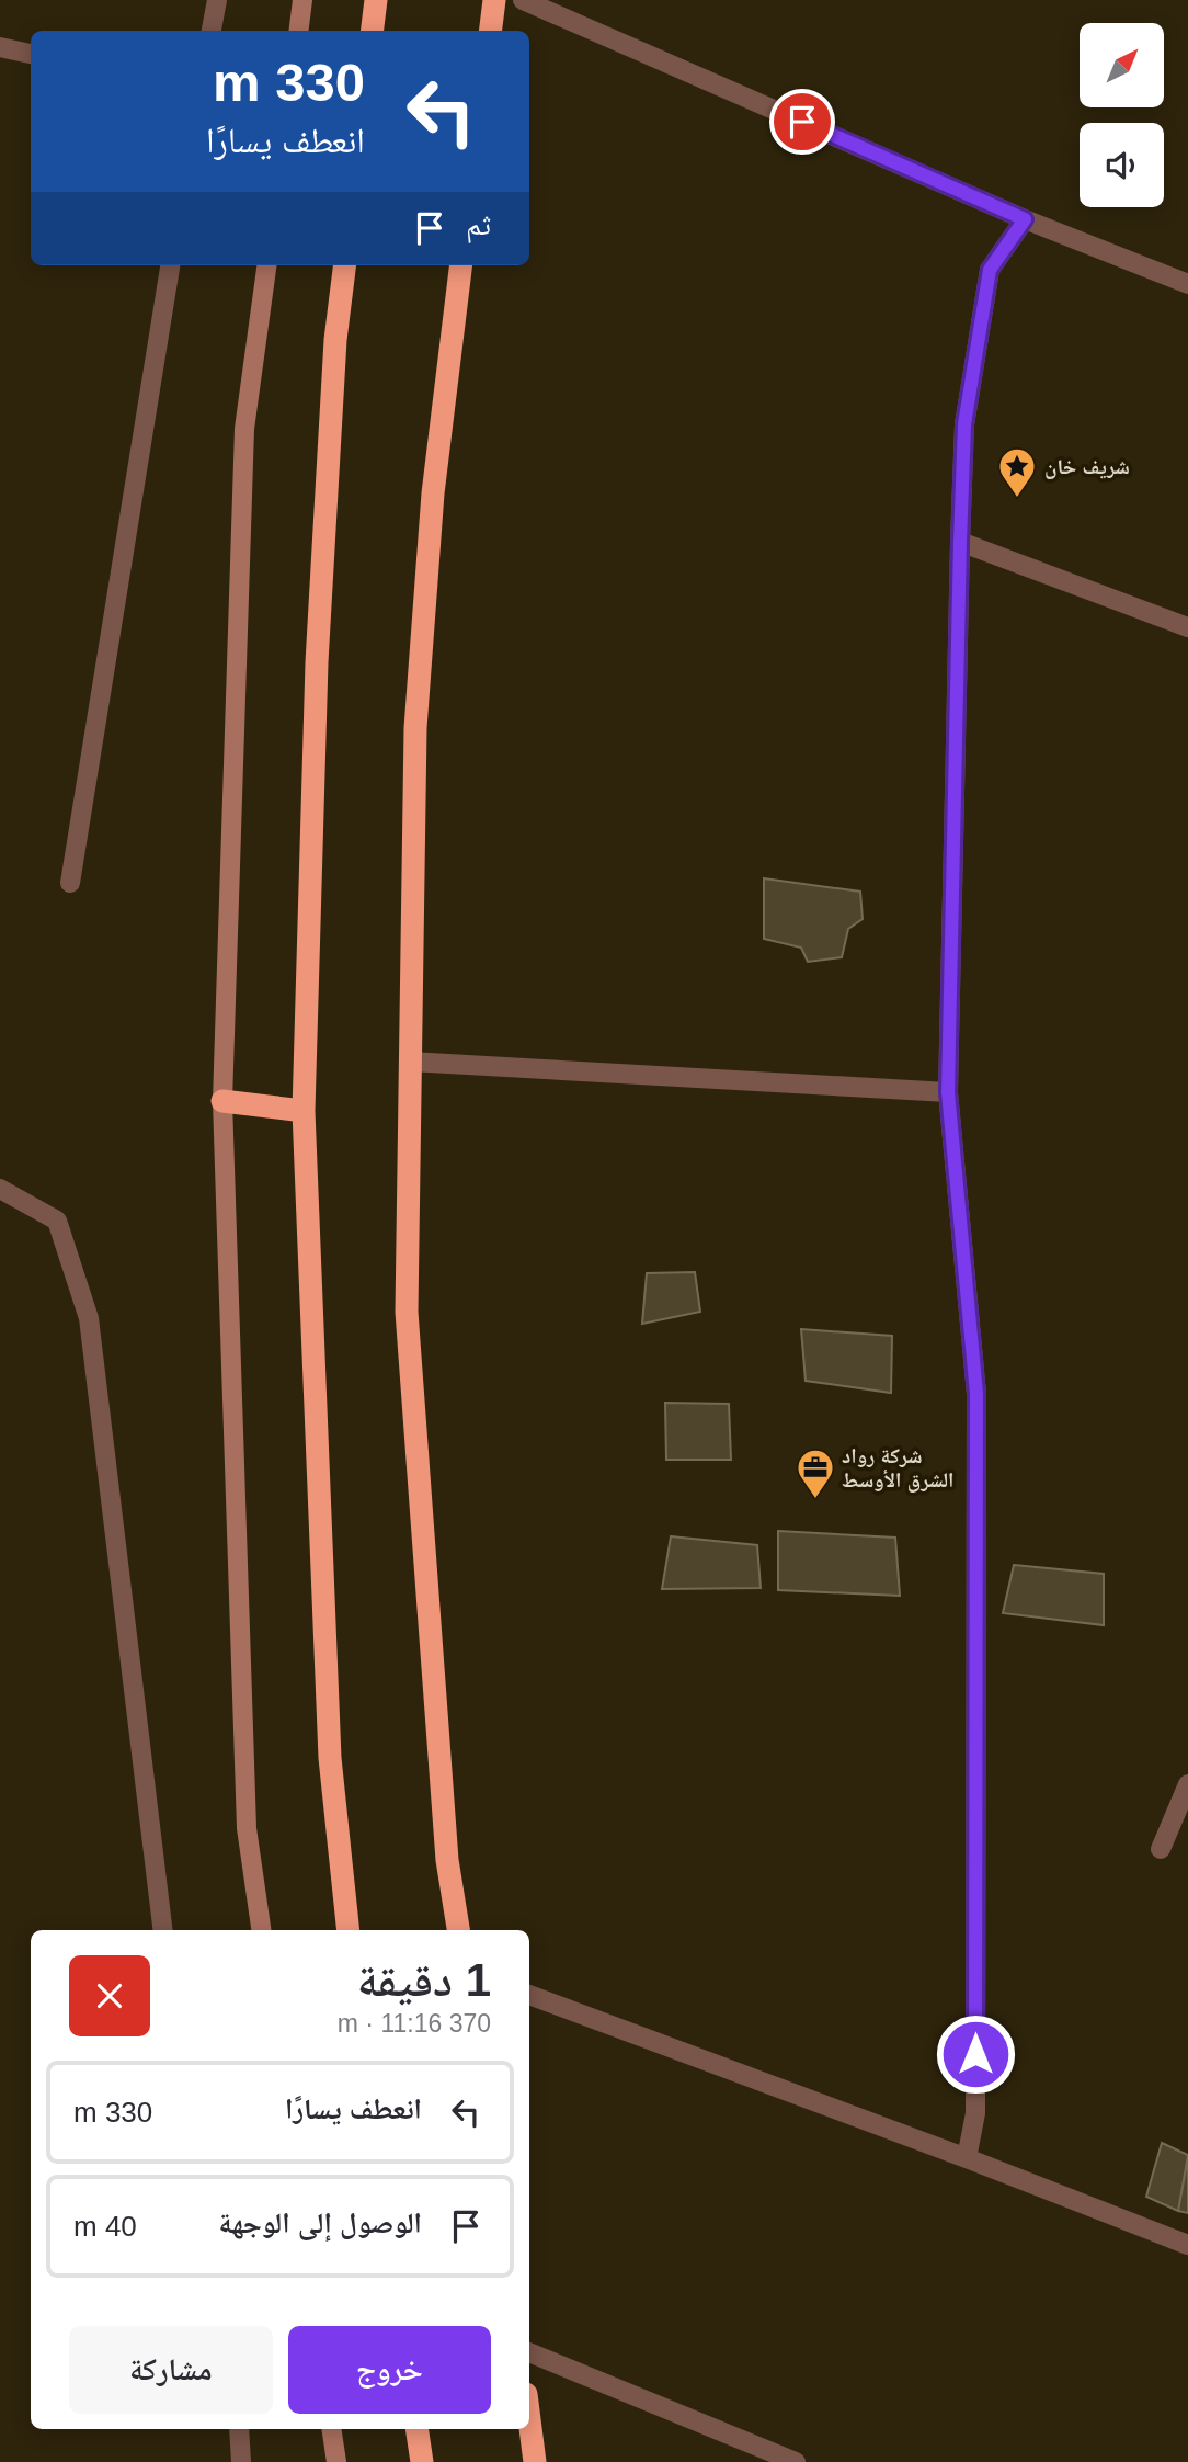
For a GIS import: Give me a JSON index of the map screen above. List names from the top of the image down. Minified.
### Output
{"places":{"place":["شريف خان"],"office":["شركة رواد الشرق الأوسط"]},"north":"top right","page":{"turn":["330 m","انعطف يسارًا"],"then":"ثم","heading":["1 دقيقة","370 m · 11:16"],"list":[{"name":"انعطف يسارًا","value":"330 m"},{"name":"الوصول إلى الوجهة","value":"40 m"}],"buttons":["خروج","مشاركة"]}}
